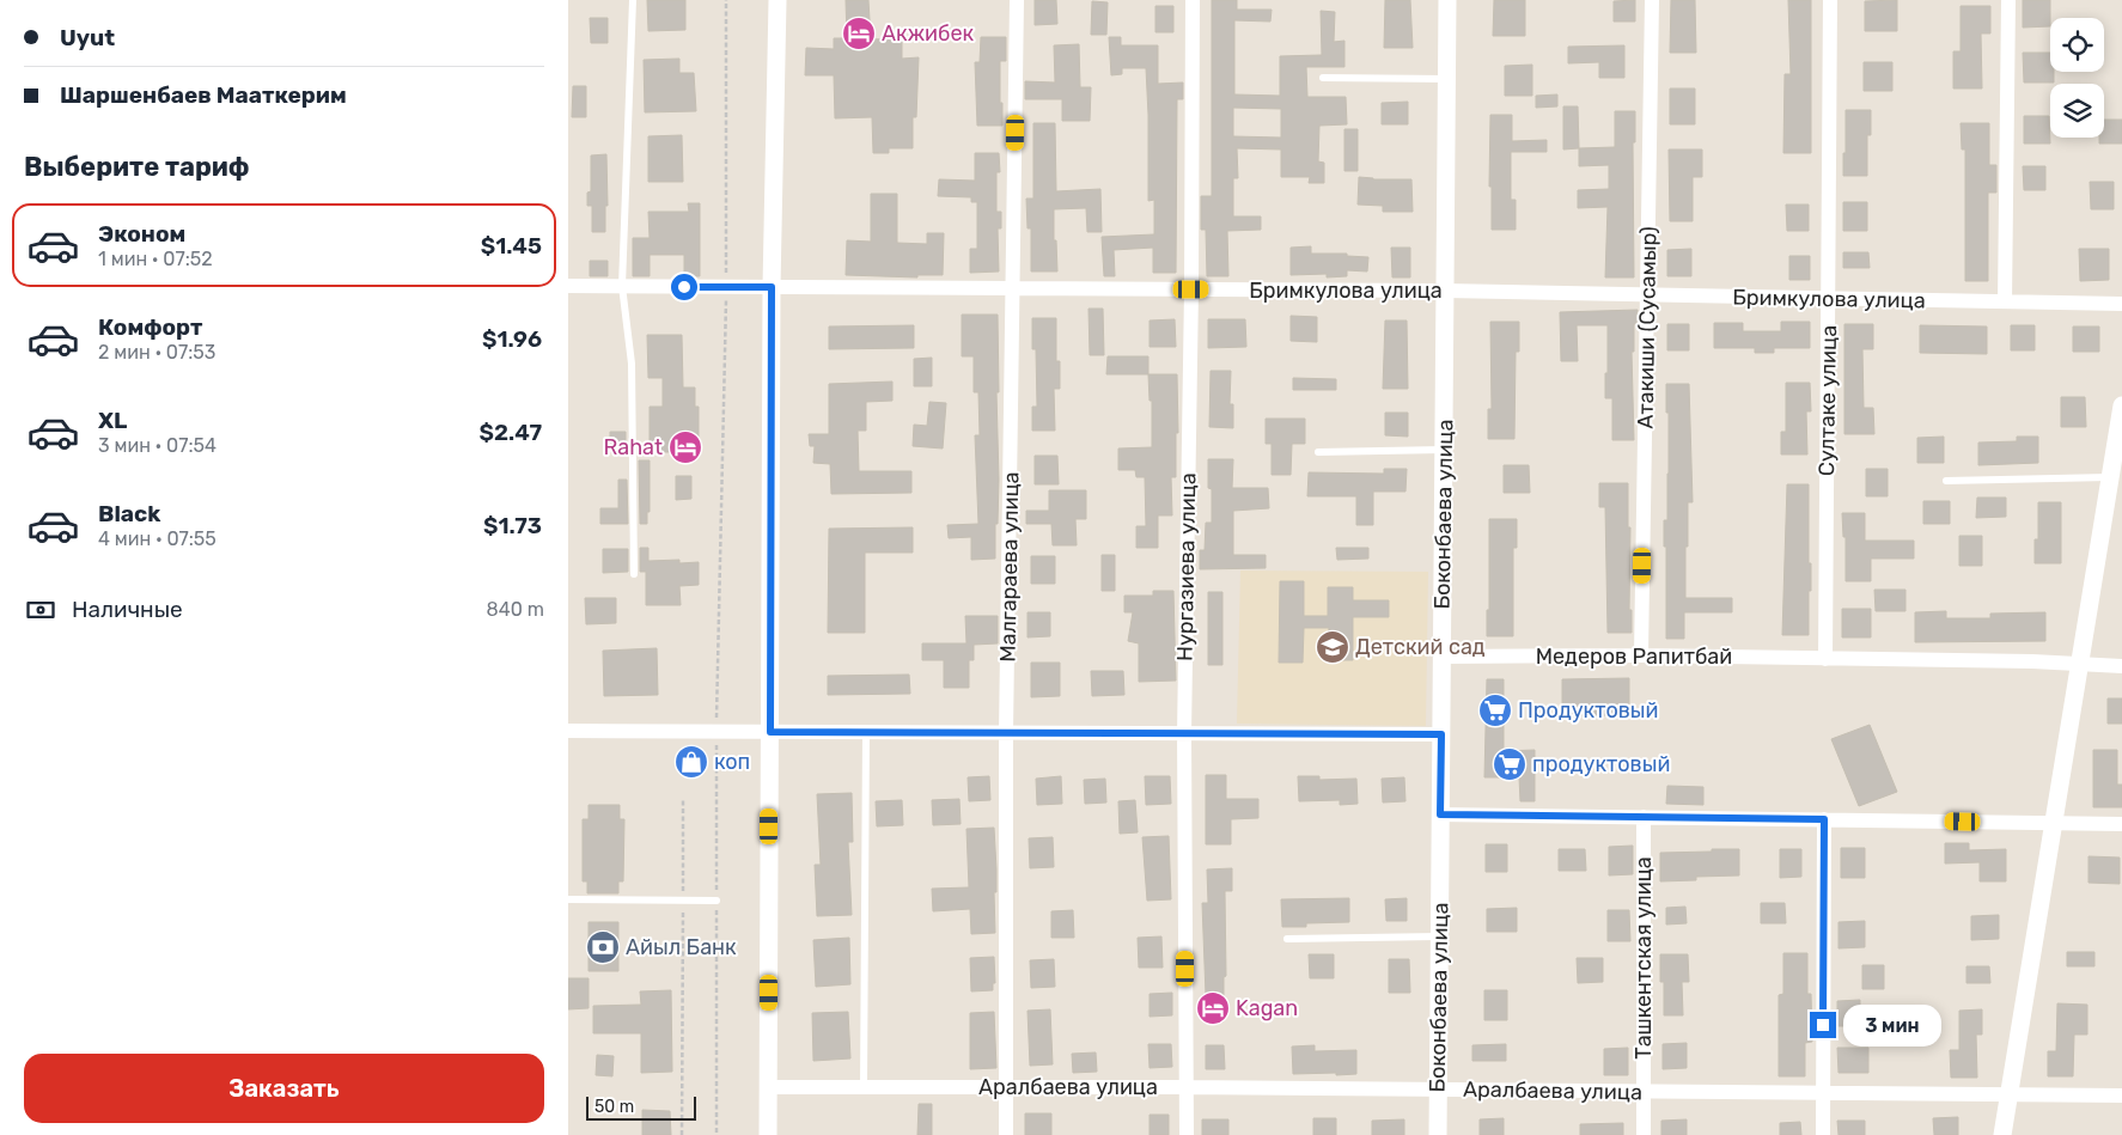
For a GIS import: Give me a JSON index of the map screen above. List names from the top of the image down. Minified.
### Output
{"streets":{"street":["Бримкулова улица","Атакиши (Сусамыр)","Султаке улица","Боконбаева улица","Малгараева улица","Нургазиева улица","Медеров Рапитбай","Ташкентская улица","Аралбаева улица"]},"crossings":[["Бримкулова улица","Атакиши (Сусамыр)"],["Бримкулова улица","Султаке улица"],["Бримкулова улица","Боконбаева улица"],["Бримкулова улица","Малгараева улица"],["Бримкулова улица","Нургазиева улица"],["Атакиши (Сусамыр)","Медеров Рапитбай"],["Султаке улица","Медеров Рапитбай"],["Боконбаева улица","Медеров Рапитбай"],["Боконбаева улица","Аралбаева улица"],["Малгараева улица","Аралбаева улица"],["Нургазиева улица","Аралбаева улица"],["Ташкентская улица","Аралбаева улица"]],"places":{"hotel":["Акжибек","Rahat","Kagan"],"school or university":["Детский сад"],"supermarket":["Продуктовый","продуктовый"],"shop":["коп"],"bank":["Айыл Банк"]},"scale_bar":"50 m","page":{"banner":["Uyut","Шаршенбаев Мааткерим"],"heading":"Выберите тариф","list":[{"name":"Эконом","note":"1 мин · 07:52","value":"$1.45"},{"name":"Комфорт","note":"2 мин · 07:53","value":"$1.96"},{"name":"XL","note":"3 мин · 07:54","value":"$2.47"},{"name":"Black","note":"4 мин · 07:55","value":"$1.73"}],"pay":["Наличные","840 m"],"bubble":"3 мин","buttons":"Заказать","scale":"50 m"}}
